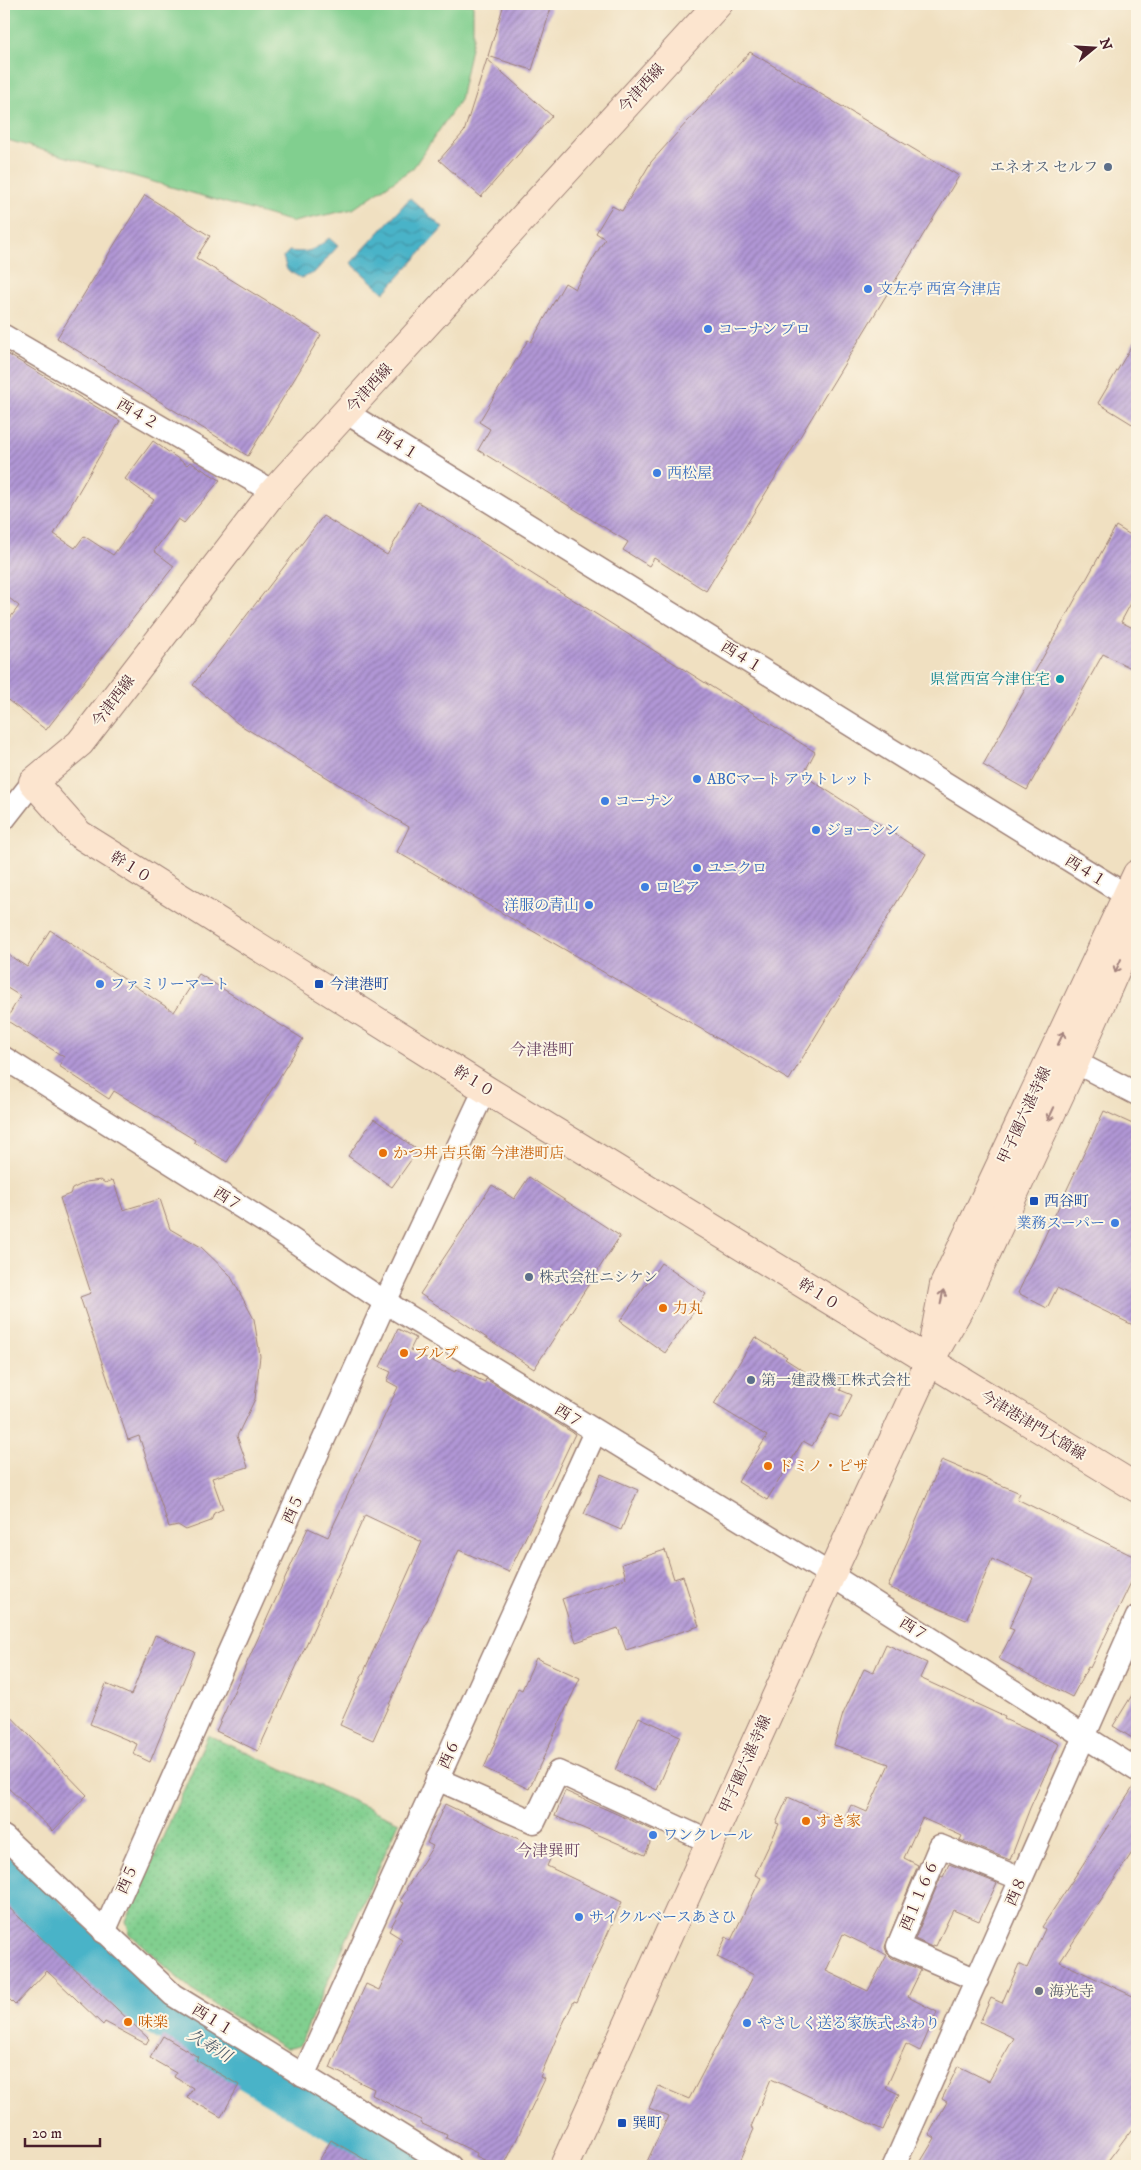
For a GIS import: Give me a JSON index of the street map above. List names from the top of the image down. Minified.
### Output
{"streets":{"main road":["今津西線","幹１０","甲子園六湛寺線","今津港津門大箇線"],"street":["西４２","西４１","西７","西５","西６","西８","西１１６６","西１１"]},"crossings":[["今津西線","西４２"],["今津西線","西４１"],["今津西線","幹１０"],["西４１","甲子園六湛寺線"],["幹１０","甲子園六湛寺線"],["幹１０","今津港津門大箇線"],["幹１０","西５"],["甲子園六湛寺線","西７"],["甲子園六湛寺線","今津港津門大箇線"],["西７","西５"],["西７","西６"],["西７","西８"],["西５","西１１"],["西６","西１１"],["西８","西１１６６"]],"districts":["今津港町","今津巽町"],"water":["久寿川"],"places":{"other":["エネオス セルフ","文左亭 西宮今津店","コーナン プロ","西松屋","県営西宮今津住宅","ABCマート アウトレット","コーナン","ジョーシン","ユニクロ","ロピア","洋服の青山","ファミリーマート","かつ丼 吉兵衛 今津港町店","業務スーパー","株式会社ニシケン","力丸","プルプ","第一建設機工株式会社","ドミノ・ピザ","すき家","ワンクレール","サイクルベースあさひ","海光寺","味楽","やさしく送る家族式 ふわり"],"transit":["今津港町","西谷町","巽町"]},"scale_bar":"20 m","north":"right"}
